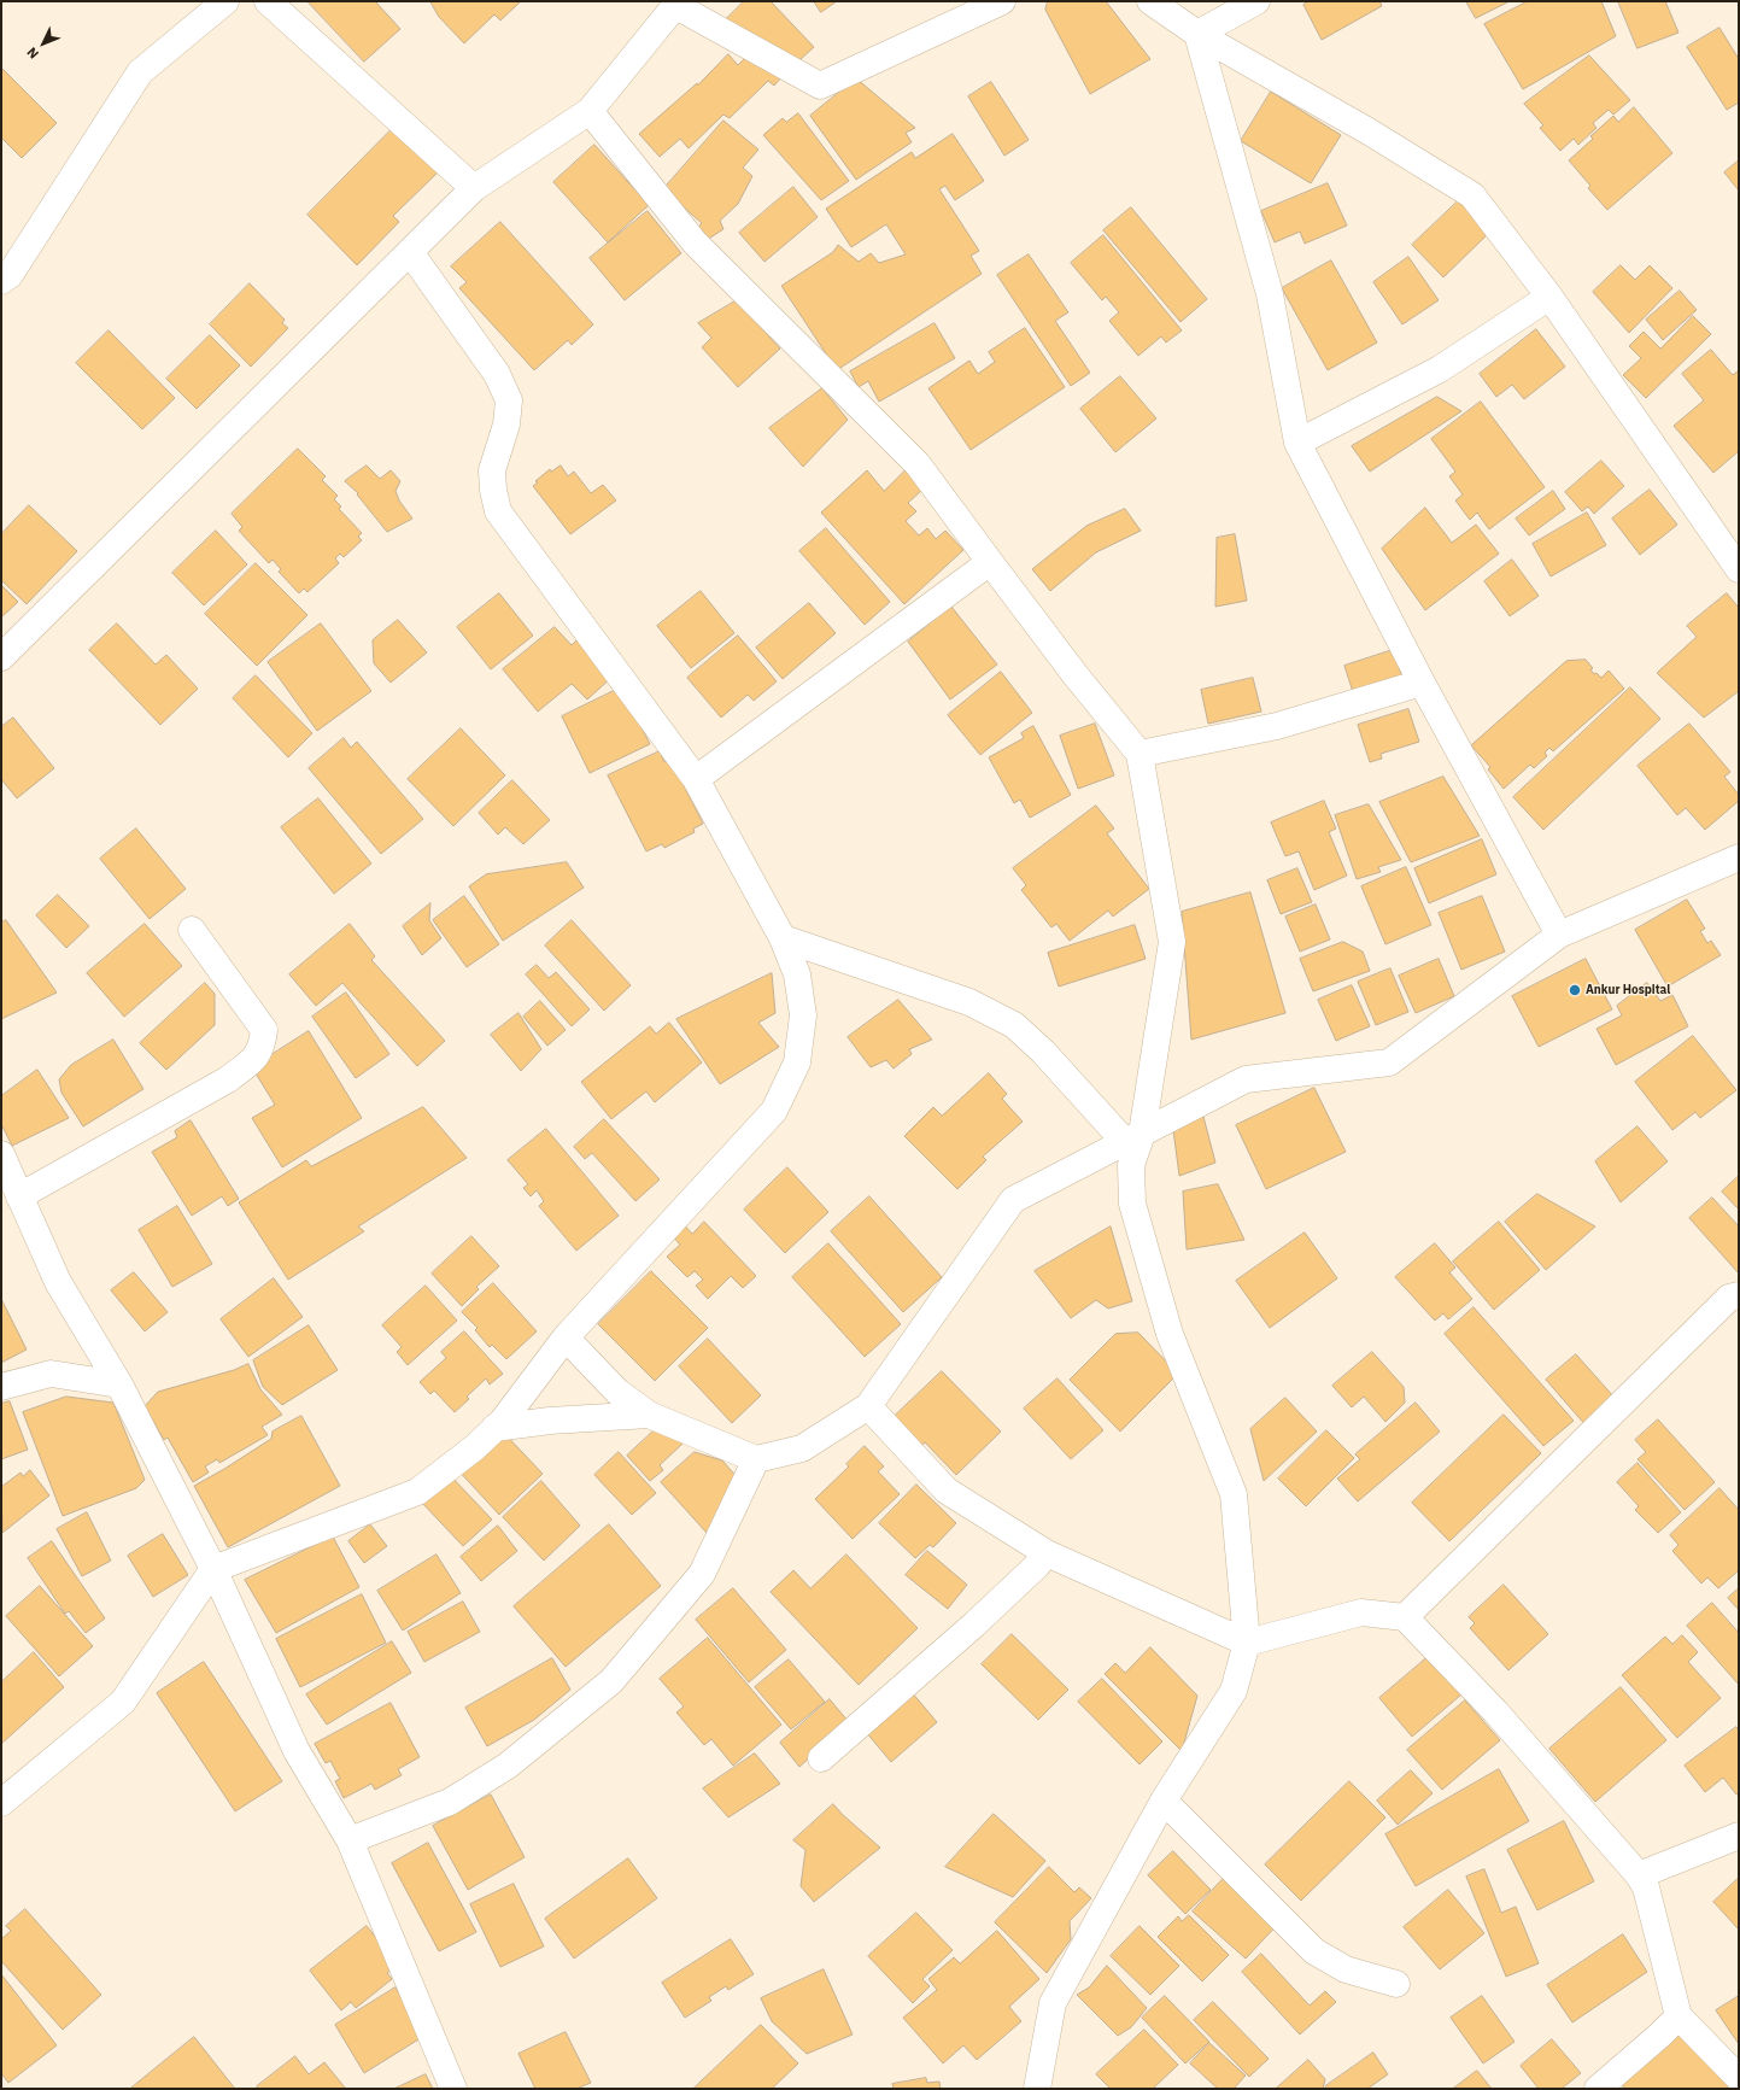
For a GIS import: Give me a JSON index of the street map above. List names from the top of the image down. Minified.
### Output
{"places":["Ankur Hospital"],"north":"bottom left"}
